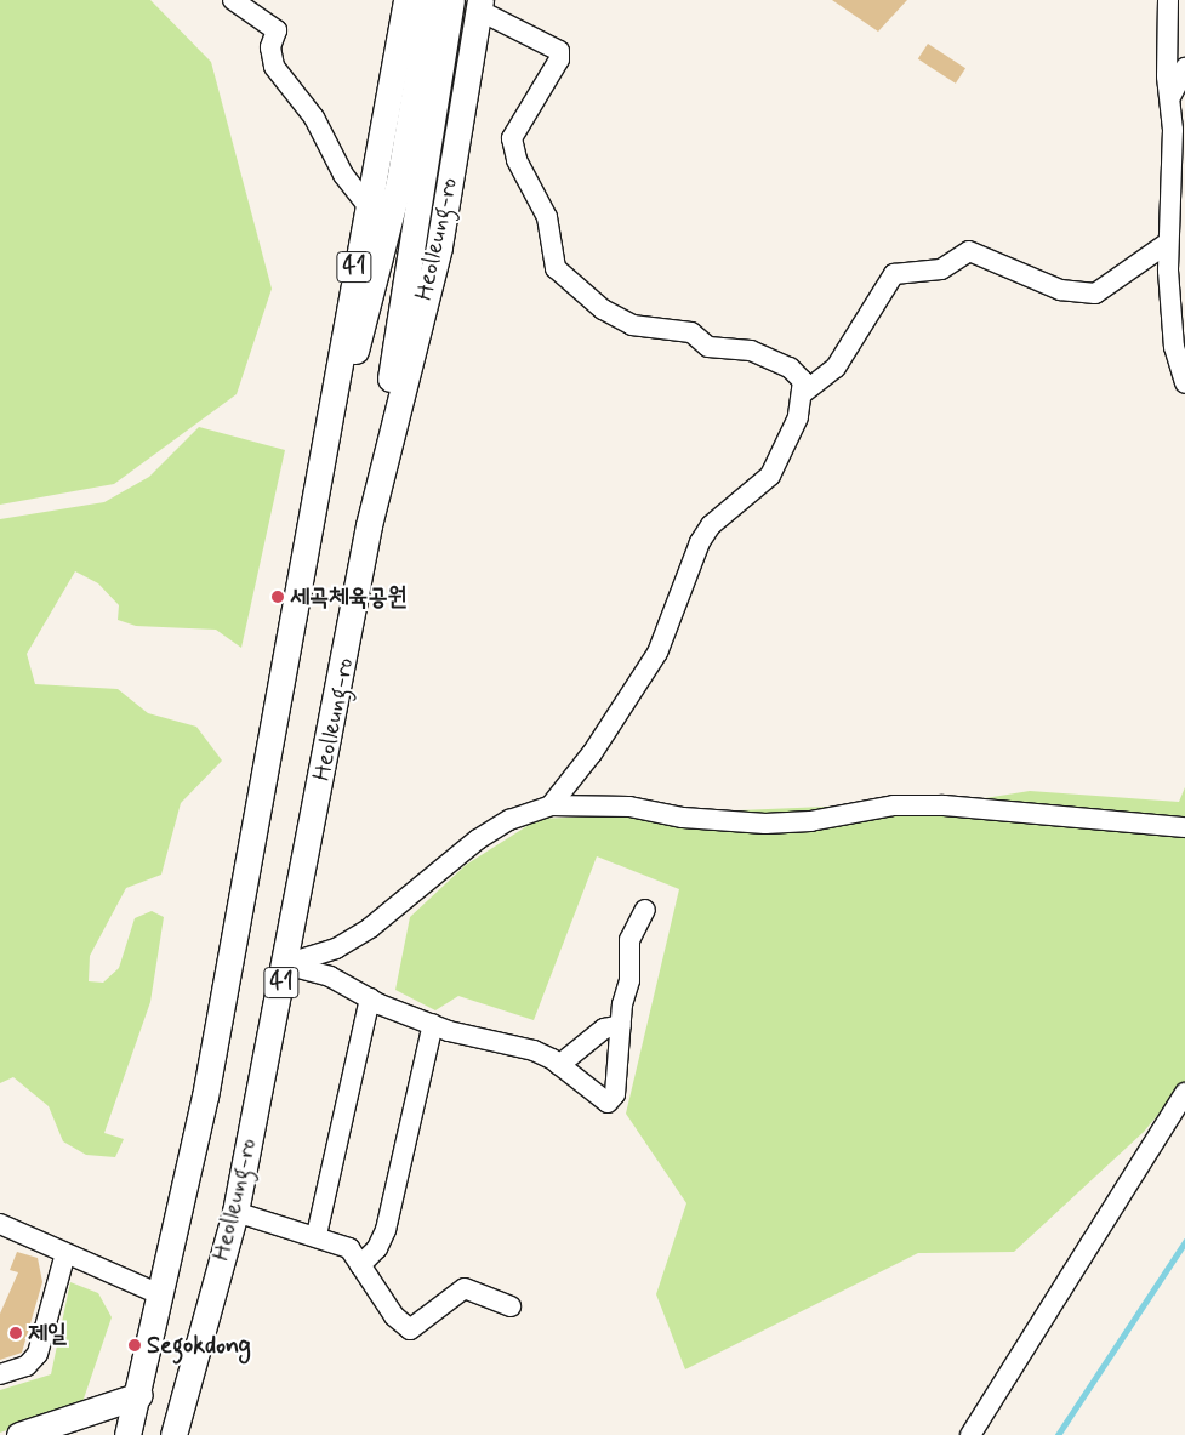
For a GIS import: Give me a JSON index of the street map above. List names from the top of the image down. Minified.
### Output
{"streets":{"main road":["Heolleung-ro","41"]},"places":["세곡체육공원","제일","Segokdong"]}
